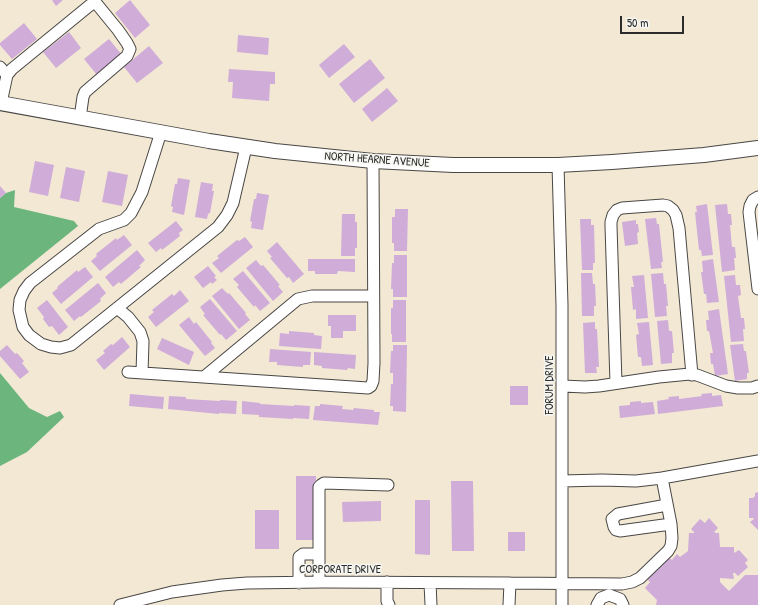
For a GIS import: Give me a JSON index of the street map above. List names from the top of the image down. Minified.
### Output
{"streets":{"main road":["NORTH HEARNE AVENUE"],"street":["FORUM DRIVE","CORPORATE DRIVE"]},"crossings":[["NORTH HEARNE AVENUE","FORUM DRIVE"],["FORUM DRIVE","CORPORATE DRIVE"]],"scale_bar":"50 m"}
